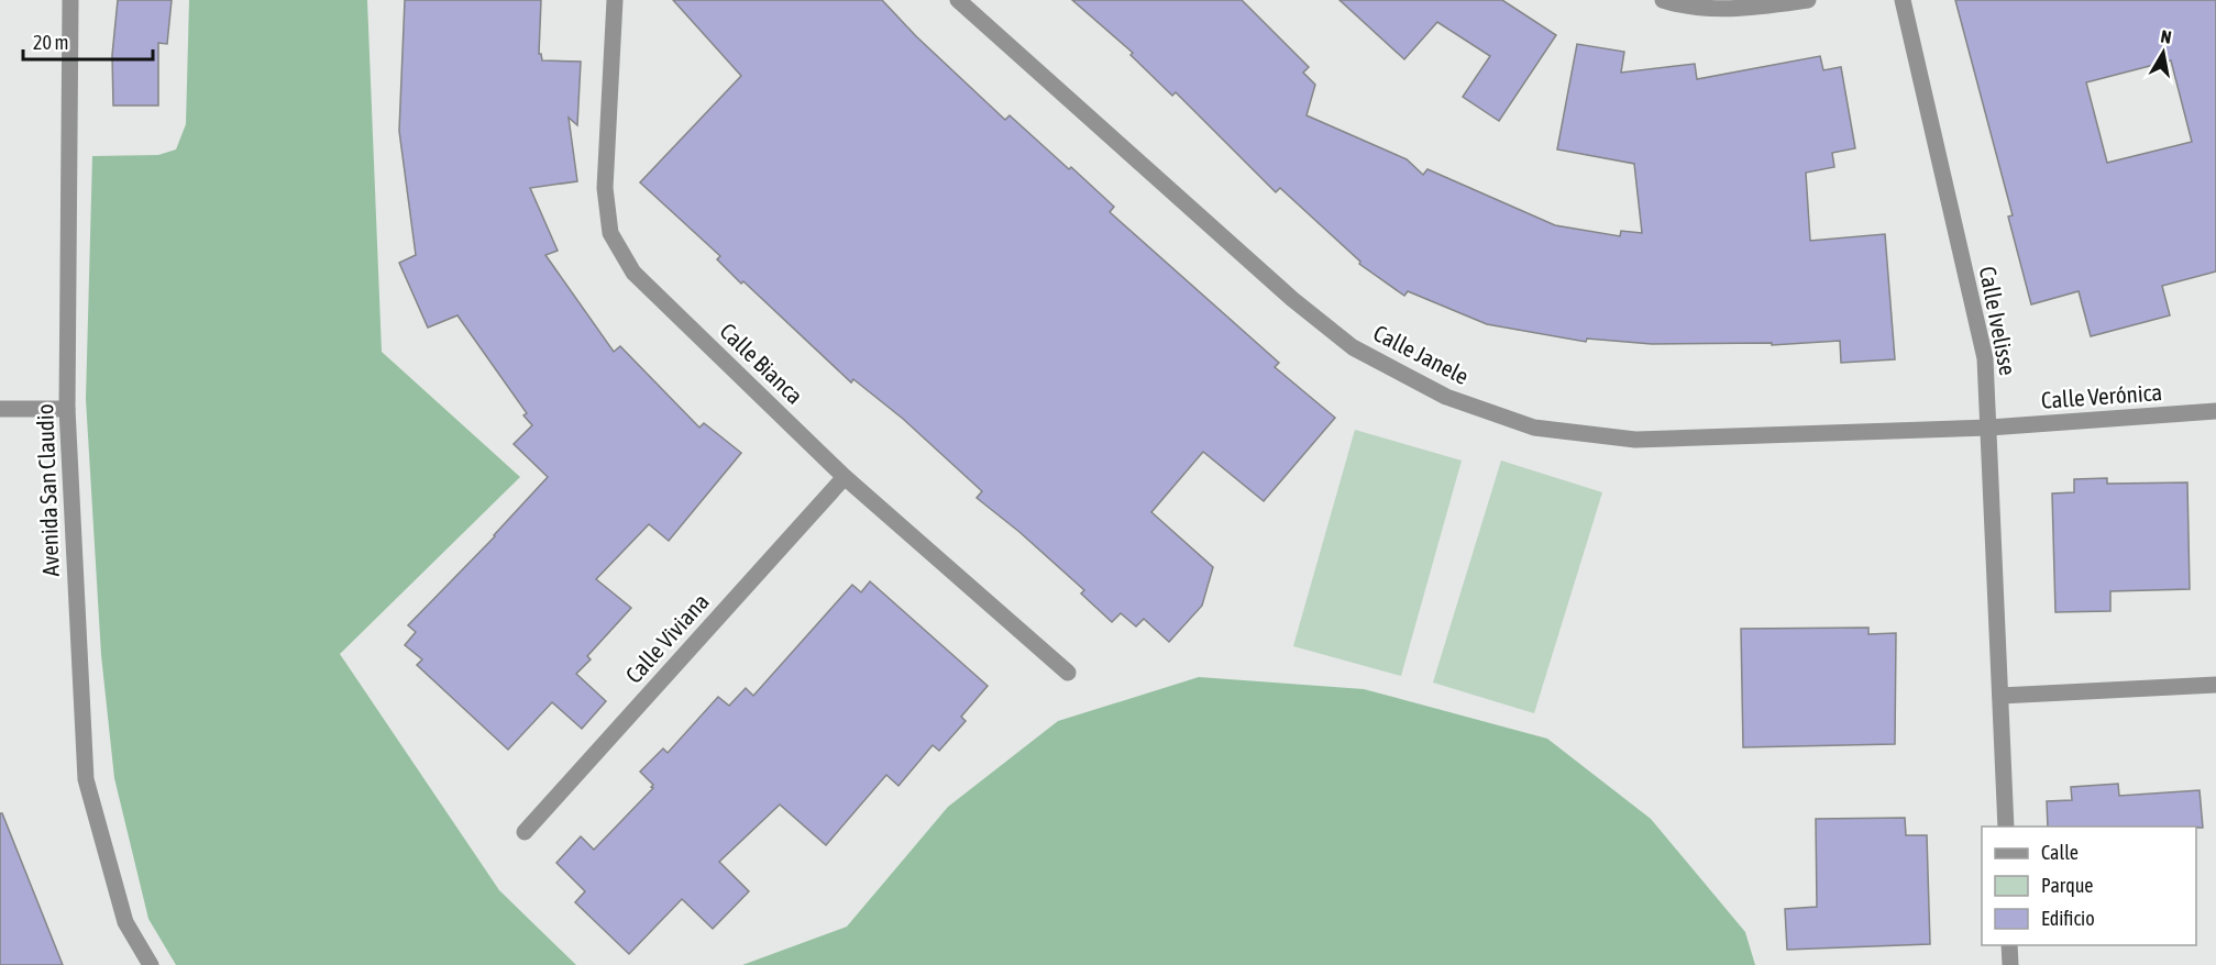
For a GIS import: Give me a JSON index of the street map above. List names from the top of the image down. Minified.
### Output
{"streets":{"street":["Calle Ivelisse","Calle Janele","Calle Bianca","Calle Verónica","Avenida San Claudio","Calle Viviana"]},"crossings":[["Calle Ivelisse","Calle Janele"],["Calle Ivelisse","Calle Verónica"],["Calle Janele","Calle Verónica"],["Calle Bianca","Calle Viviana"]],"legend":["Calle","Parque","Edificio"],"scale_bar":"20 m","north":"top"}
